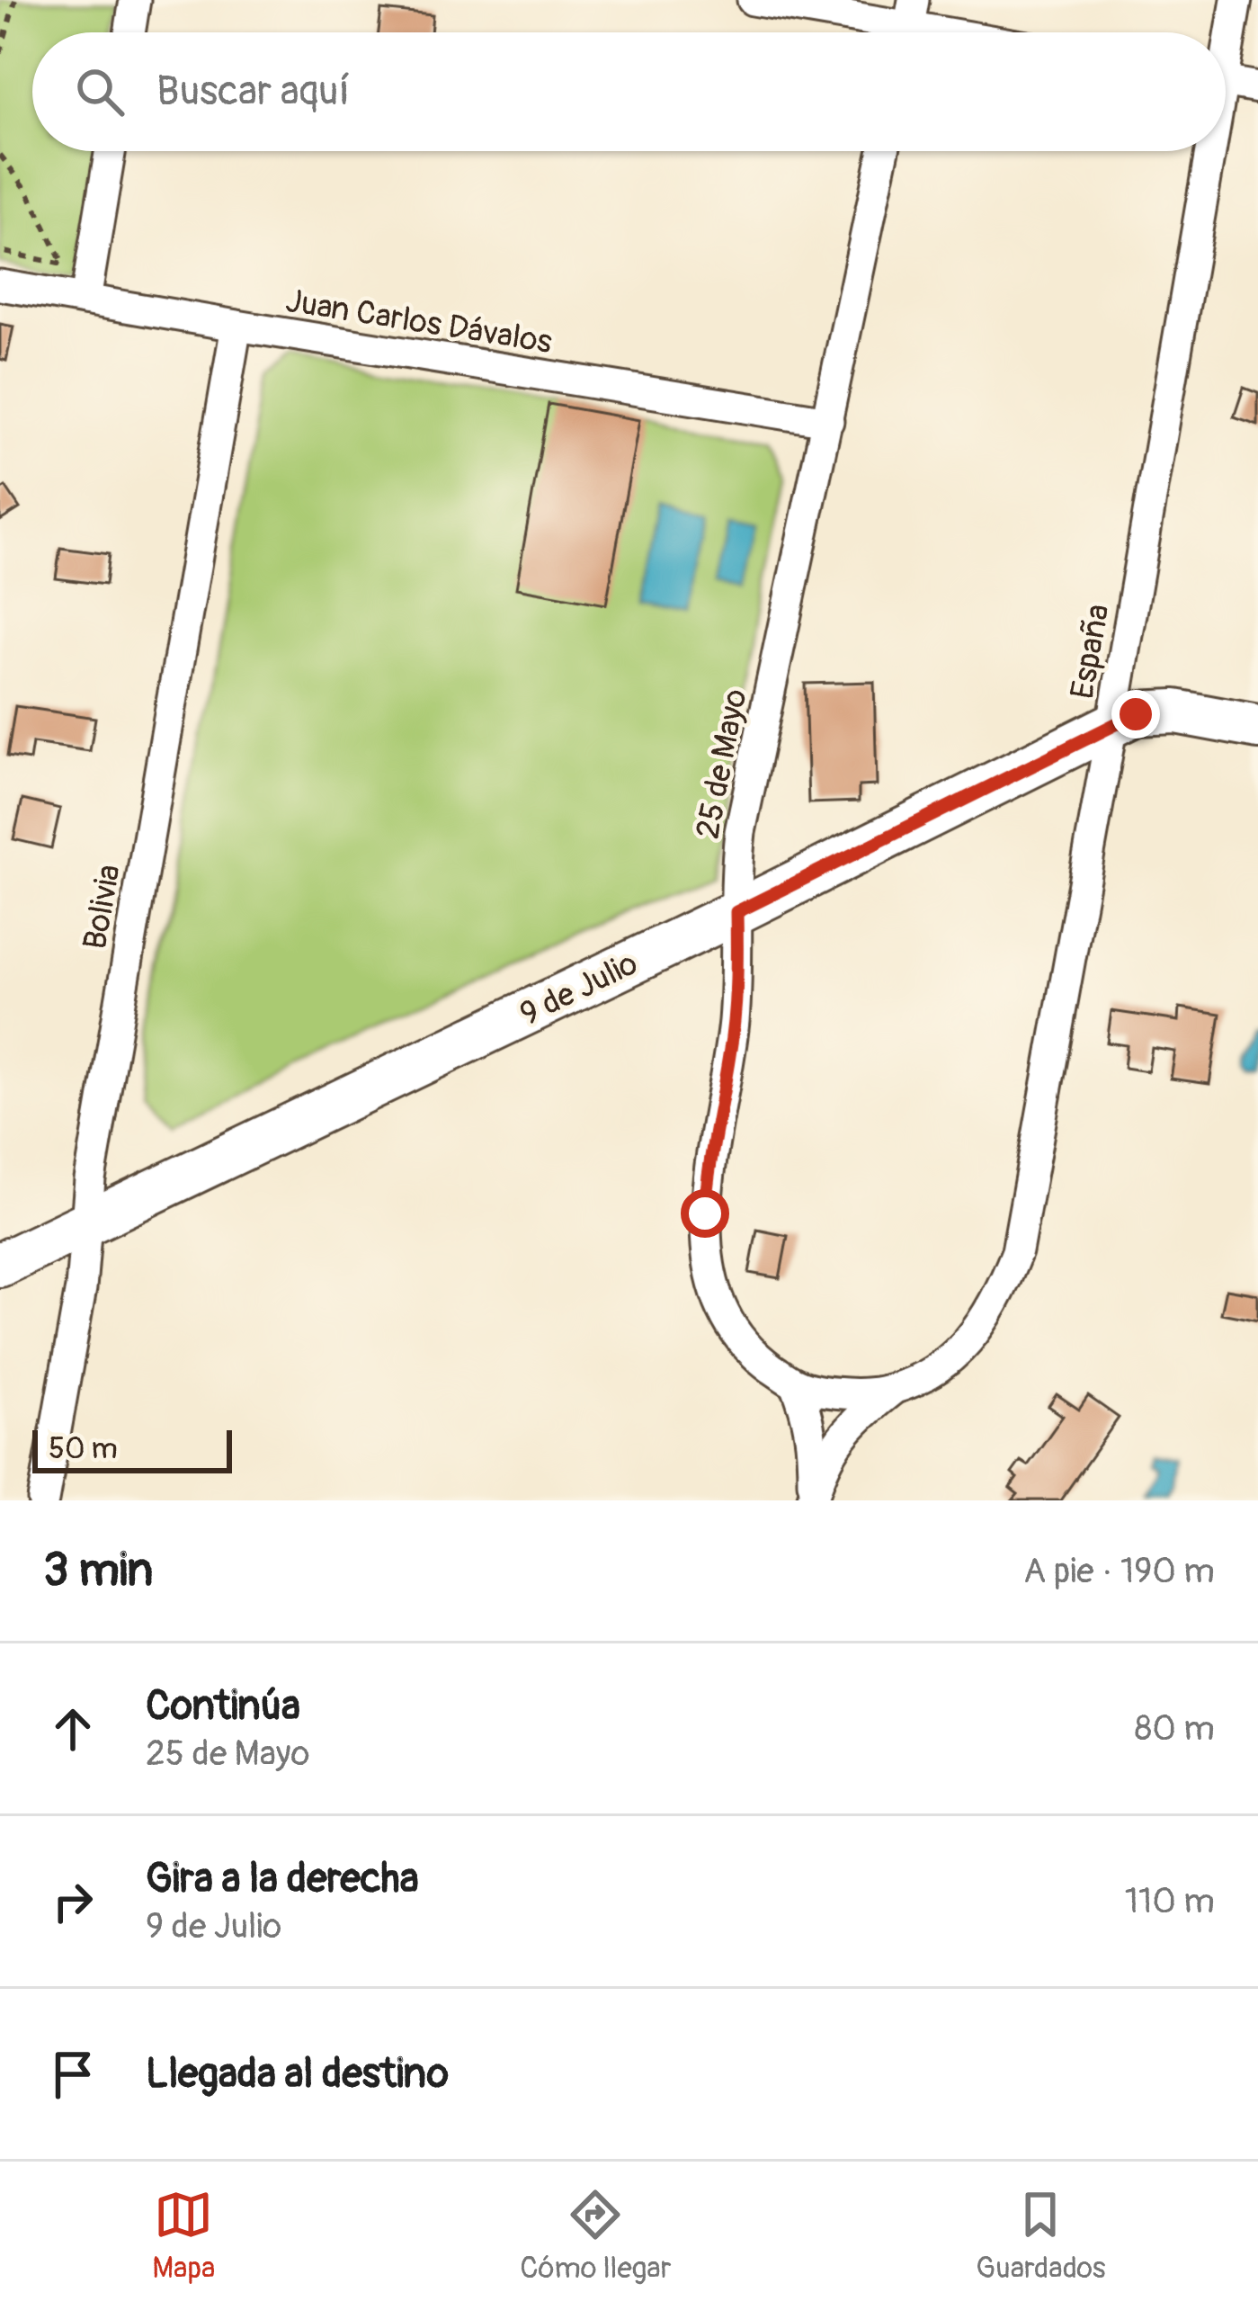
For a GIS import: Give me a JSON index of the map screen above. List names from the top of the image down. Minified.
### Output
{"streets":{"street":["Juan Carlos Dávalos","España","25 de Mayo","Bolivia","9 de Julio"]},"crossings":[["Juan Carlos Dávalos","25 de Mayo"],["Juan Carlos Dávalos","Bolivia"],["España","25 de Mayo"],["España","9 de Julio"],["25 de Mayo","9 de Julio"],["Bolivia","9 de Julio"]],"scale_bar":"50 m","page":{"search":"Buscar aquí","scale":"50 m","heading":["3 min","A pie · 190 m"],"list":[["Continúa","25 de Mayo","80 m"],["Gira a la derecha","9 de Julio","110 m"],"Llegada al destino"],"nav":["Mapa","Cómo llegar","Guardados"]}}
